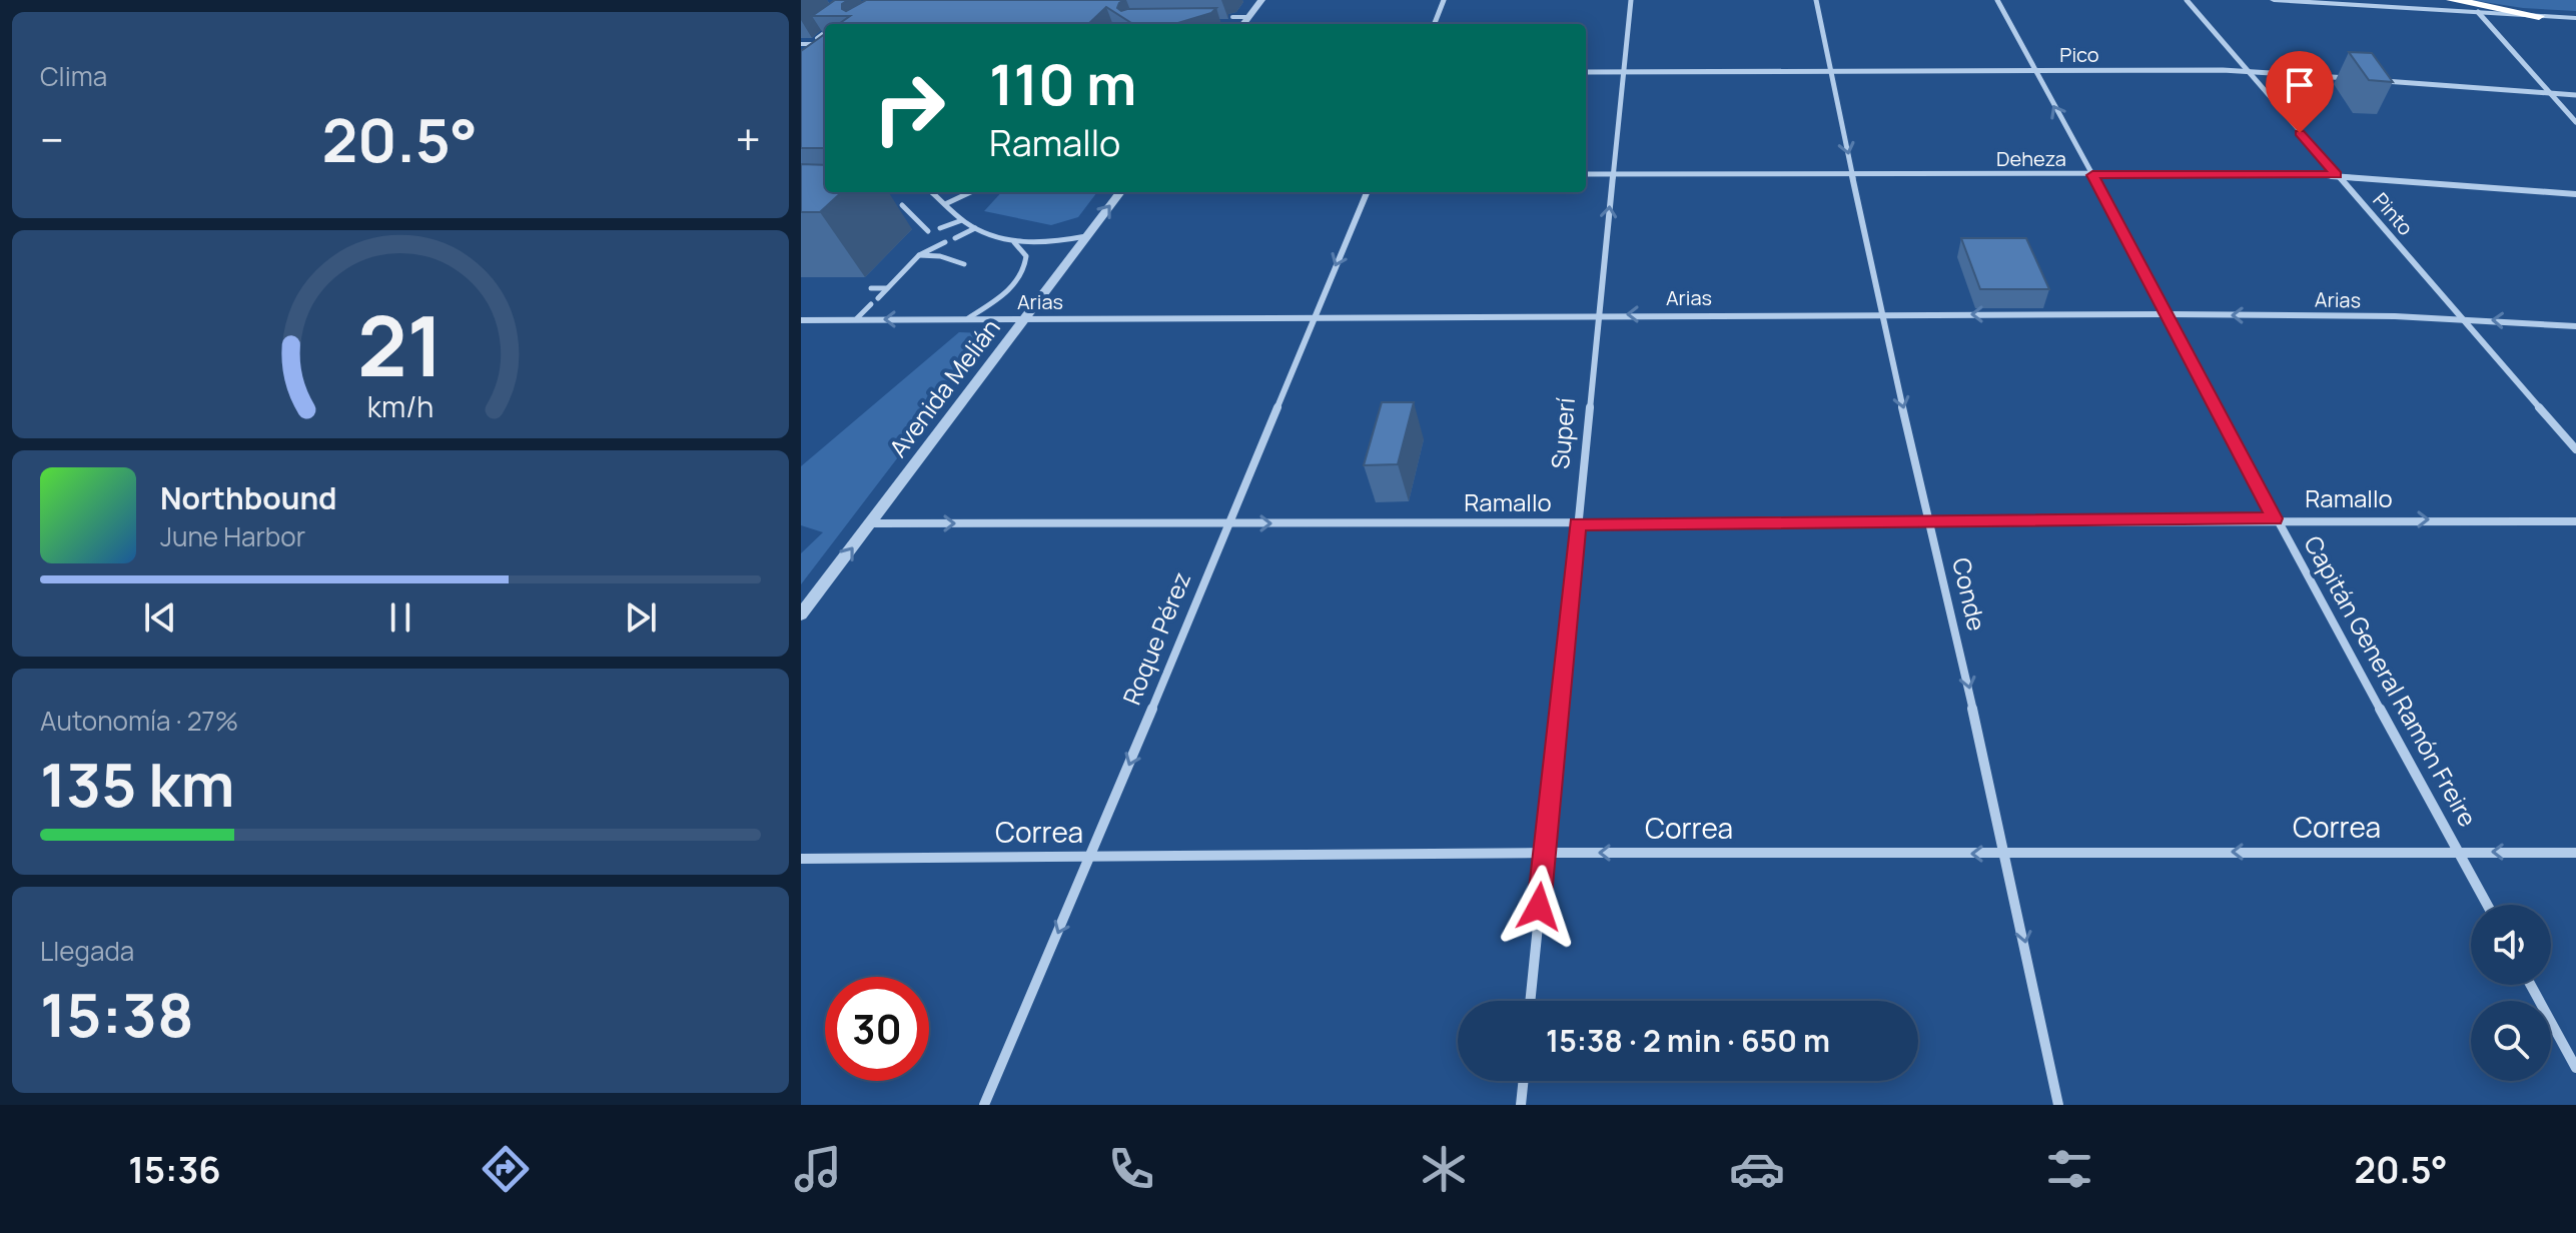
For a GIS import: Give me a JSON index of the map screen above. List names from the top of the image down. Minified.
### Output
{"streets":{"street":["Pico","Deheza","Pinto","Arias","Avenida Melián","Superí","Ramallo","Conde","Roque Pérez","Capitán General Ramón Freire","Correa"]},"crossings":[["Pico","Pinto"],["Pico","Superí"],["Pico","Conde"],["Pico","Capitán General Ramón Freire"],["Deheza","Pinto"],["Deheza","Superí"],["Deheza","Conde"],["Deheza","Capitán General Ramón Freire"],["Pinto","Arias"],["Arias","Avenida Melián"],["Arias","Superí"],["Arias","Conde"],["Arias","Roque Pérez"],["Arias","Capitán General Ramón Freire"],["Avenida Melián","Ramallo"],["Superí","Ramallo"],["Superí","Correa"],["Ramallo","Conde"],["Ramallo","Roque Pérez"],["Ramallo","Capitán General Ramón Freire"],["Conde","Correa"],["Roque Pérez","Correa"],["Capitán General Ramón Freire","Correa"]],"one_way":["Arias","Ramallo","Conde","Roque Pérez","Correa"],"page":{"tile":["Clima",["Autonomía · 27%","135 km"],["Llegada","15:38"]],"turn":["110 m","Ramallo"],"heat":["−","20.5°","+"],"song":["Northbound","June Harbor"],"limit":"30","trip":"15:38 · 2 min · 650 m","tabs":["15:36","20.5°"],"gauge":["21","km/h"]}}
